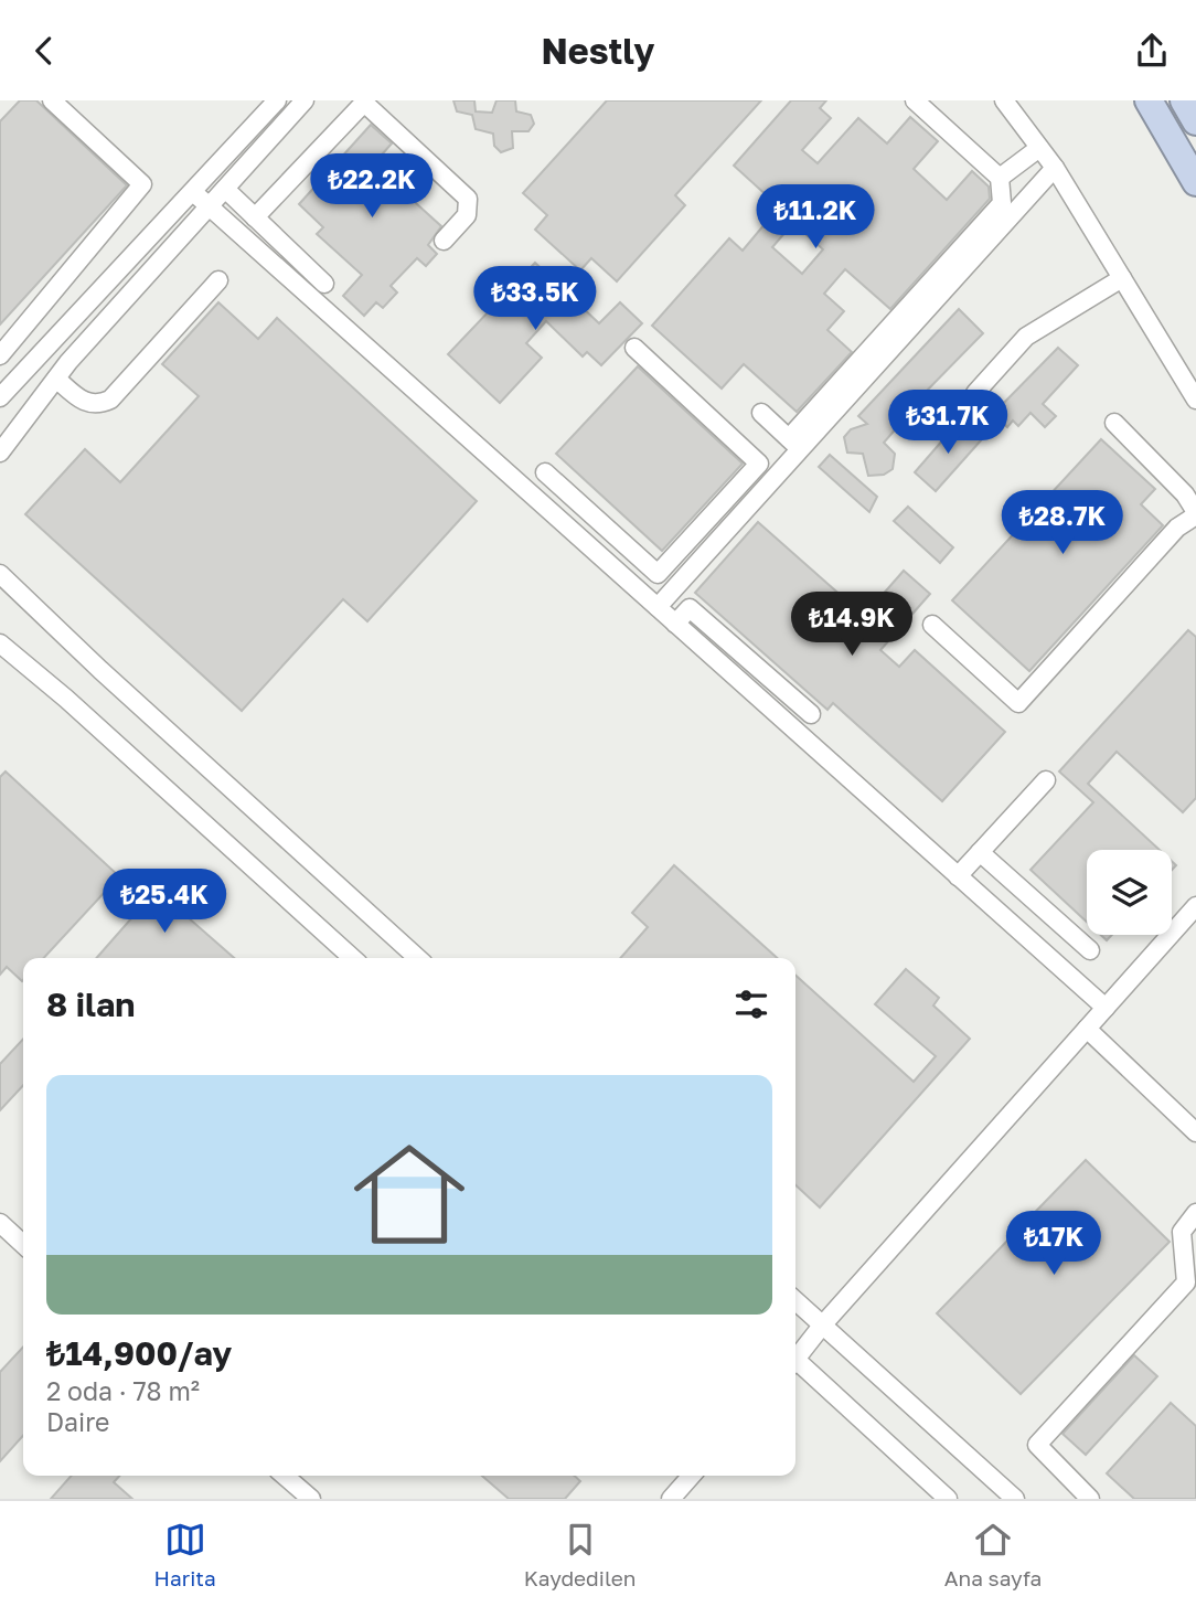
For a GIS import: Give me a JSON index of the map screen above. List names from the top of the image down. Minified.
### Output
{"page":{"header":"Nestly","price":["₺22.2K","₺11.2K","₺33.5K","₺31.7K","₺28.7K","₺14.9K","₺25.4K","₺17K"],"heading":"8 ilan","list":[{"name":"₺14,900/ay","note":"2 oda · 78 m² · Daire"}],"tabs":["Harita","Kaydedilen","Ana sayfa"]}}
